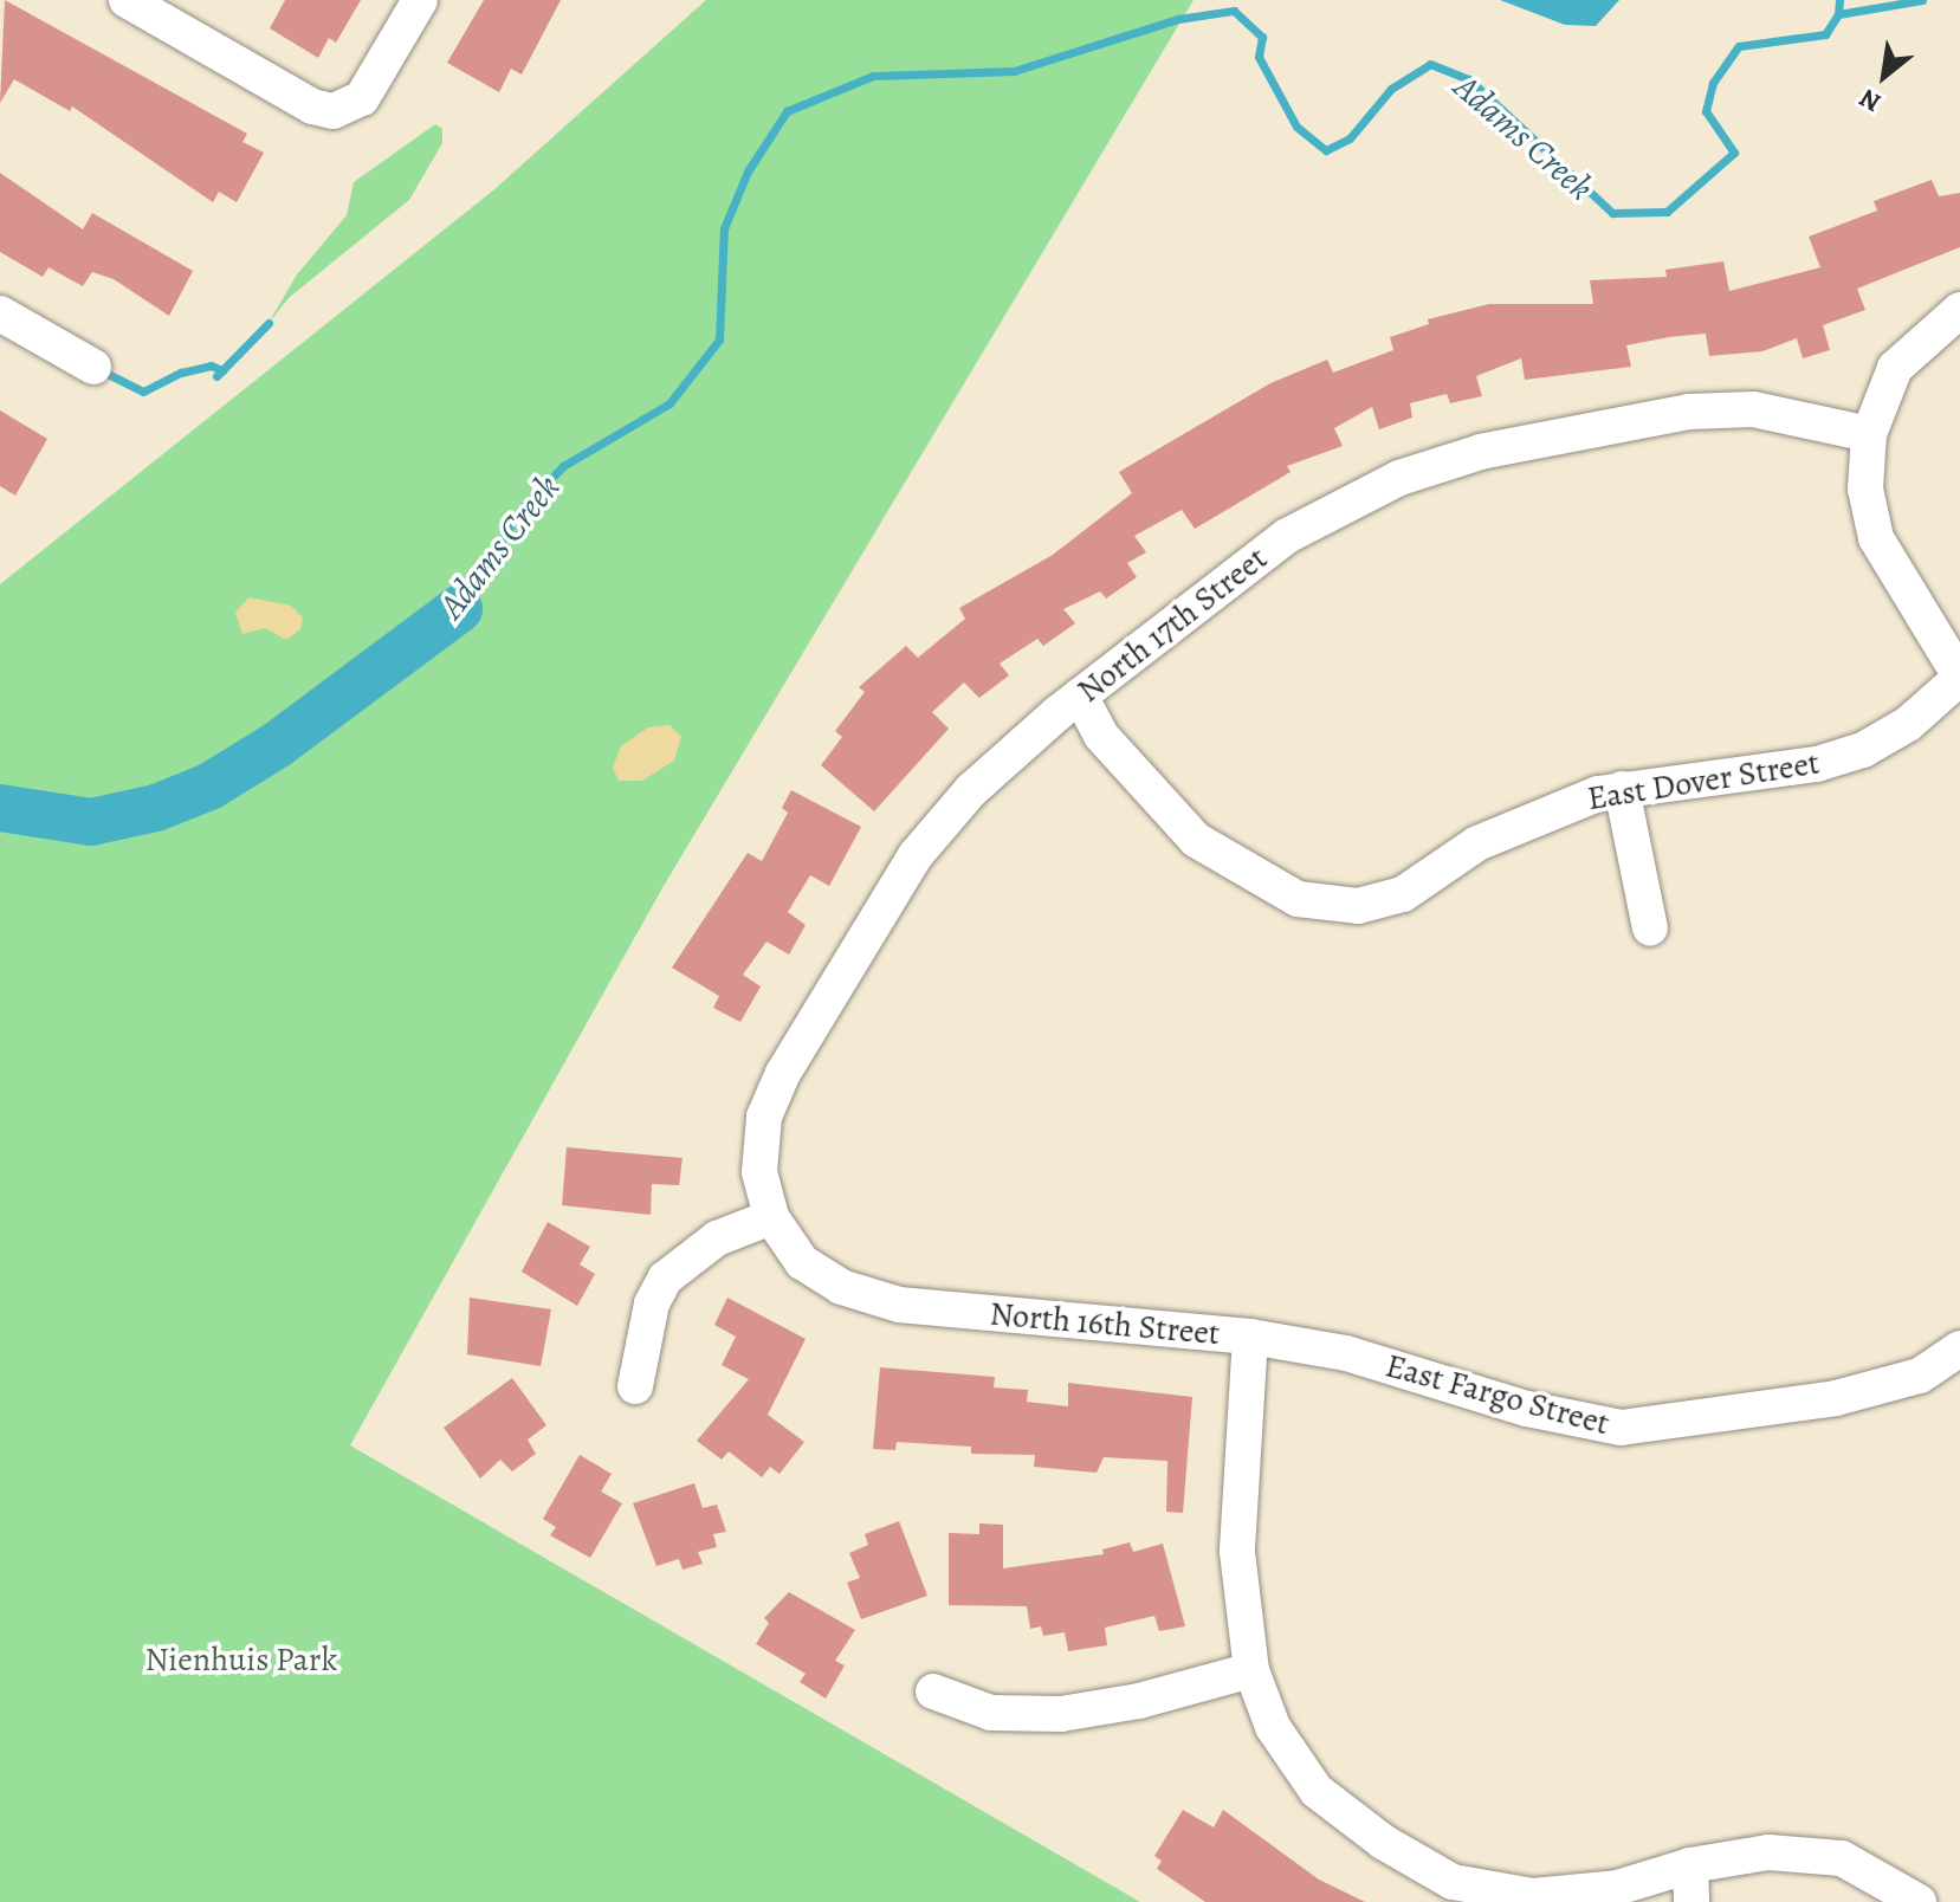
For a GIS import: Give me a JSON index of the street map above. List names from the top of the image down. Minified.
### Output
{"streets":{"street":["North 17th Street","East Dover Street","North 16th Street","East Fargo Street"]},"crossings":[["North 17th Street","East Dover Street"],["North 17th Street","North 16th Street"],["North 16th Street","East Fargo Street"]],"water":["Adams Creek"],"parks":["Nienhuis Park"],"north":"bottom left"}
